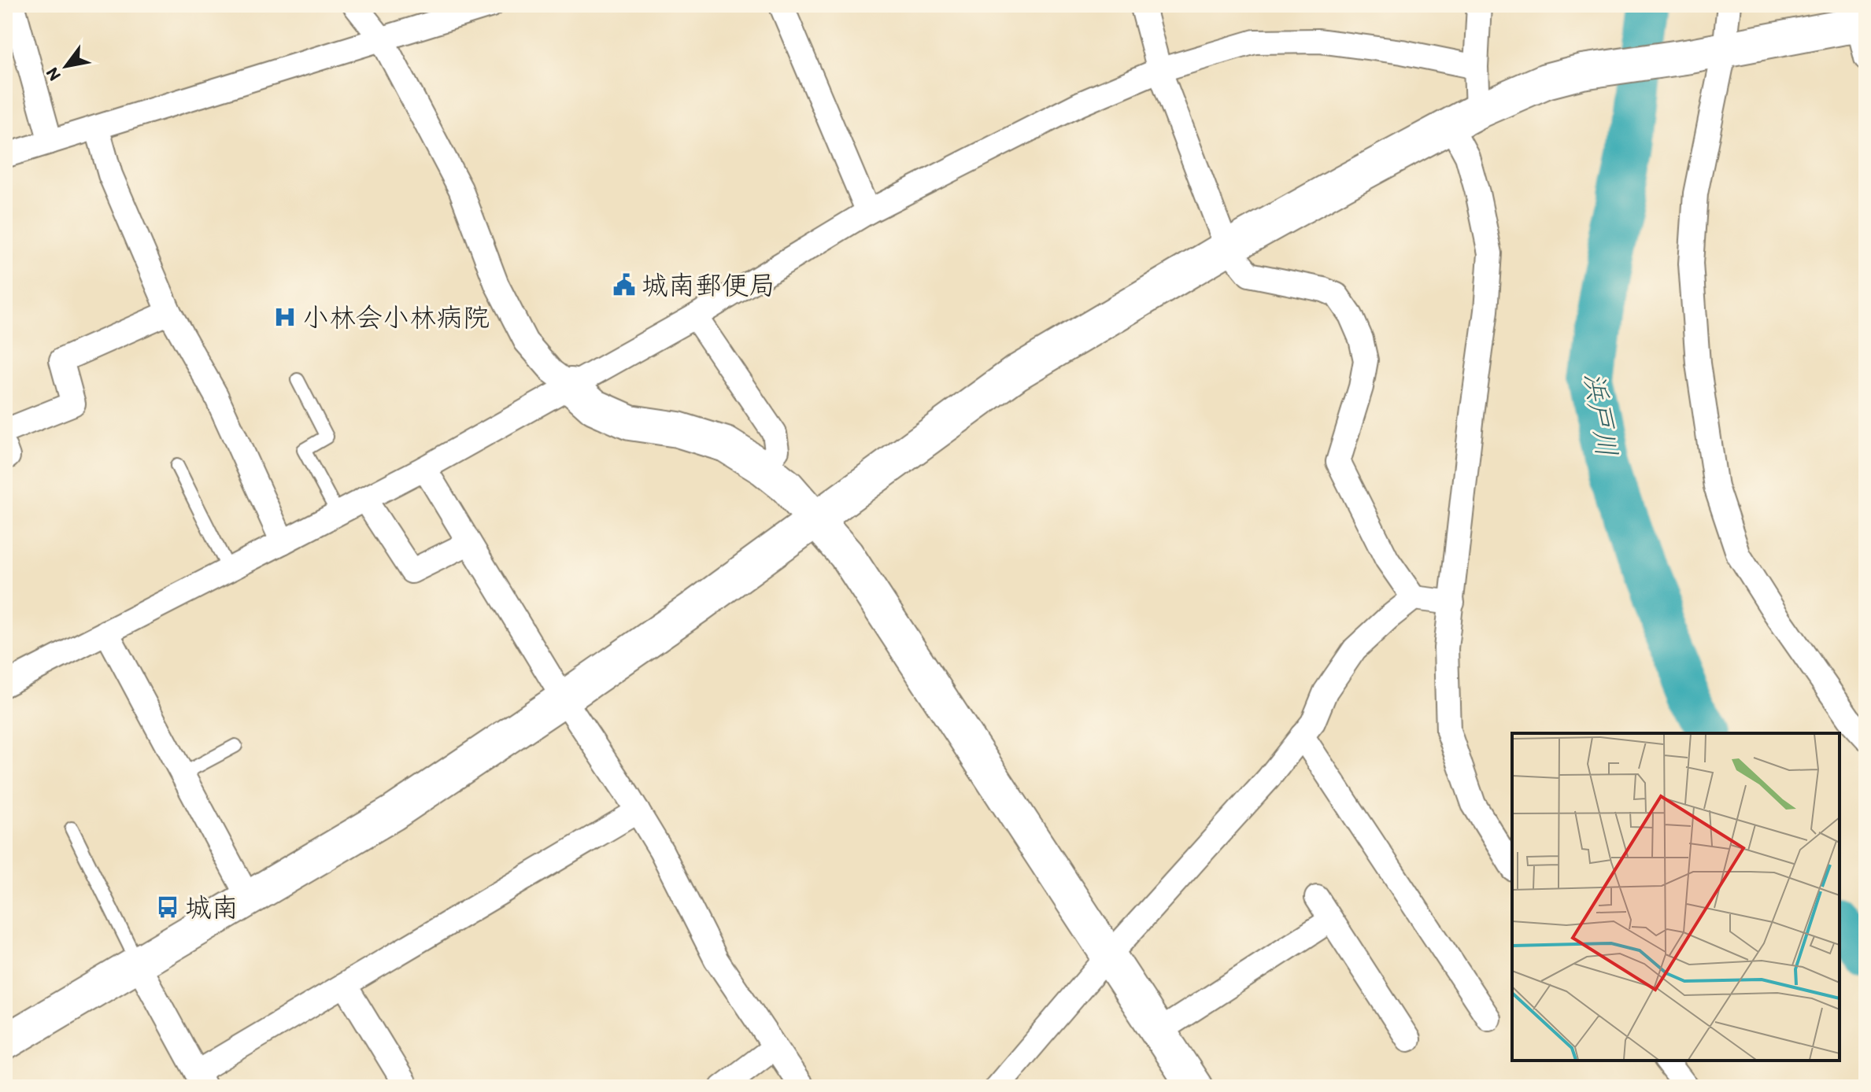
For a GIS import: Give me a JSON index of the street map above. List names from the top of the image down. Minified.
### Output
{"water":["浜戸川"],"places":{"public building":["城南郵便局"],"hospital":["小林会小林病院"],"bus stop":["城南"]},"north":"bottom left"}
